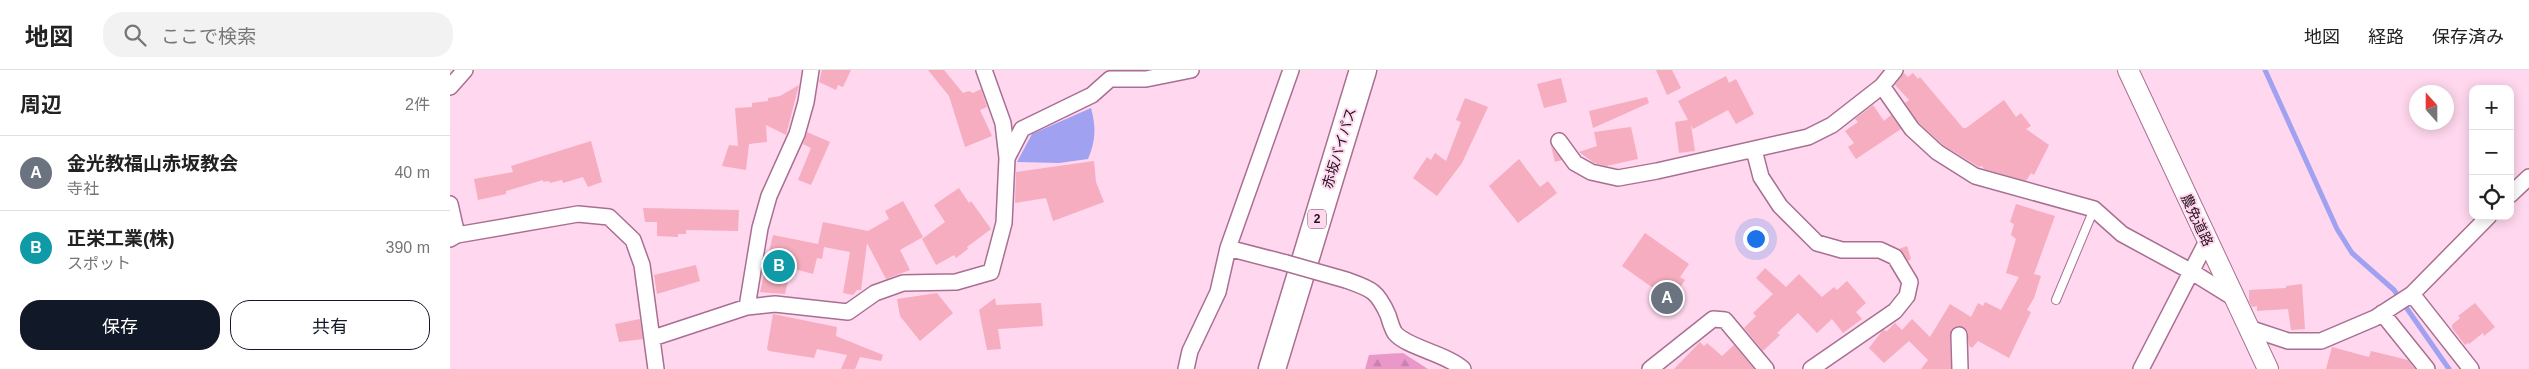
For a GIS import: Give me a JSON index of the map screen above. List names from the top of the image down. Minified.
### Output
{"streets":{"highway":["赤坂バイパス","2"],"street":["農免道路"]},"north":"top","page":{"header":"地図","search":"ここで検索","nav":["地図","経路","保存済み"],"heading":["周辺","2件"],"map_buttons":["+","−"],"list":[{"mark":"A","name":"金光教福山赤坂教会","note":"寺社","value":"40 m"},{"mark":"B","name":"正栄工業(株)","note":"スポット","value":"390 m"}],"pins":["B","A"],"buttons":["保存","共有"]}}
